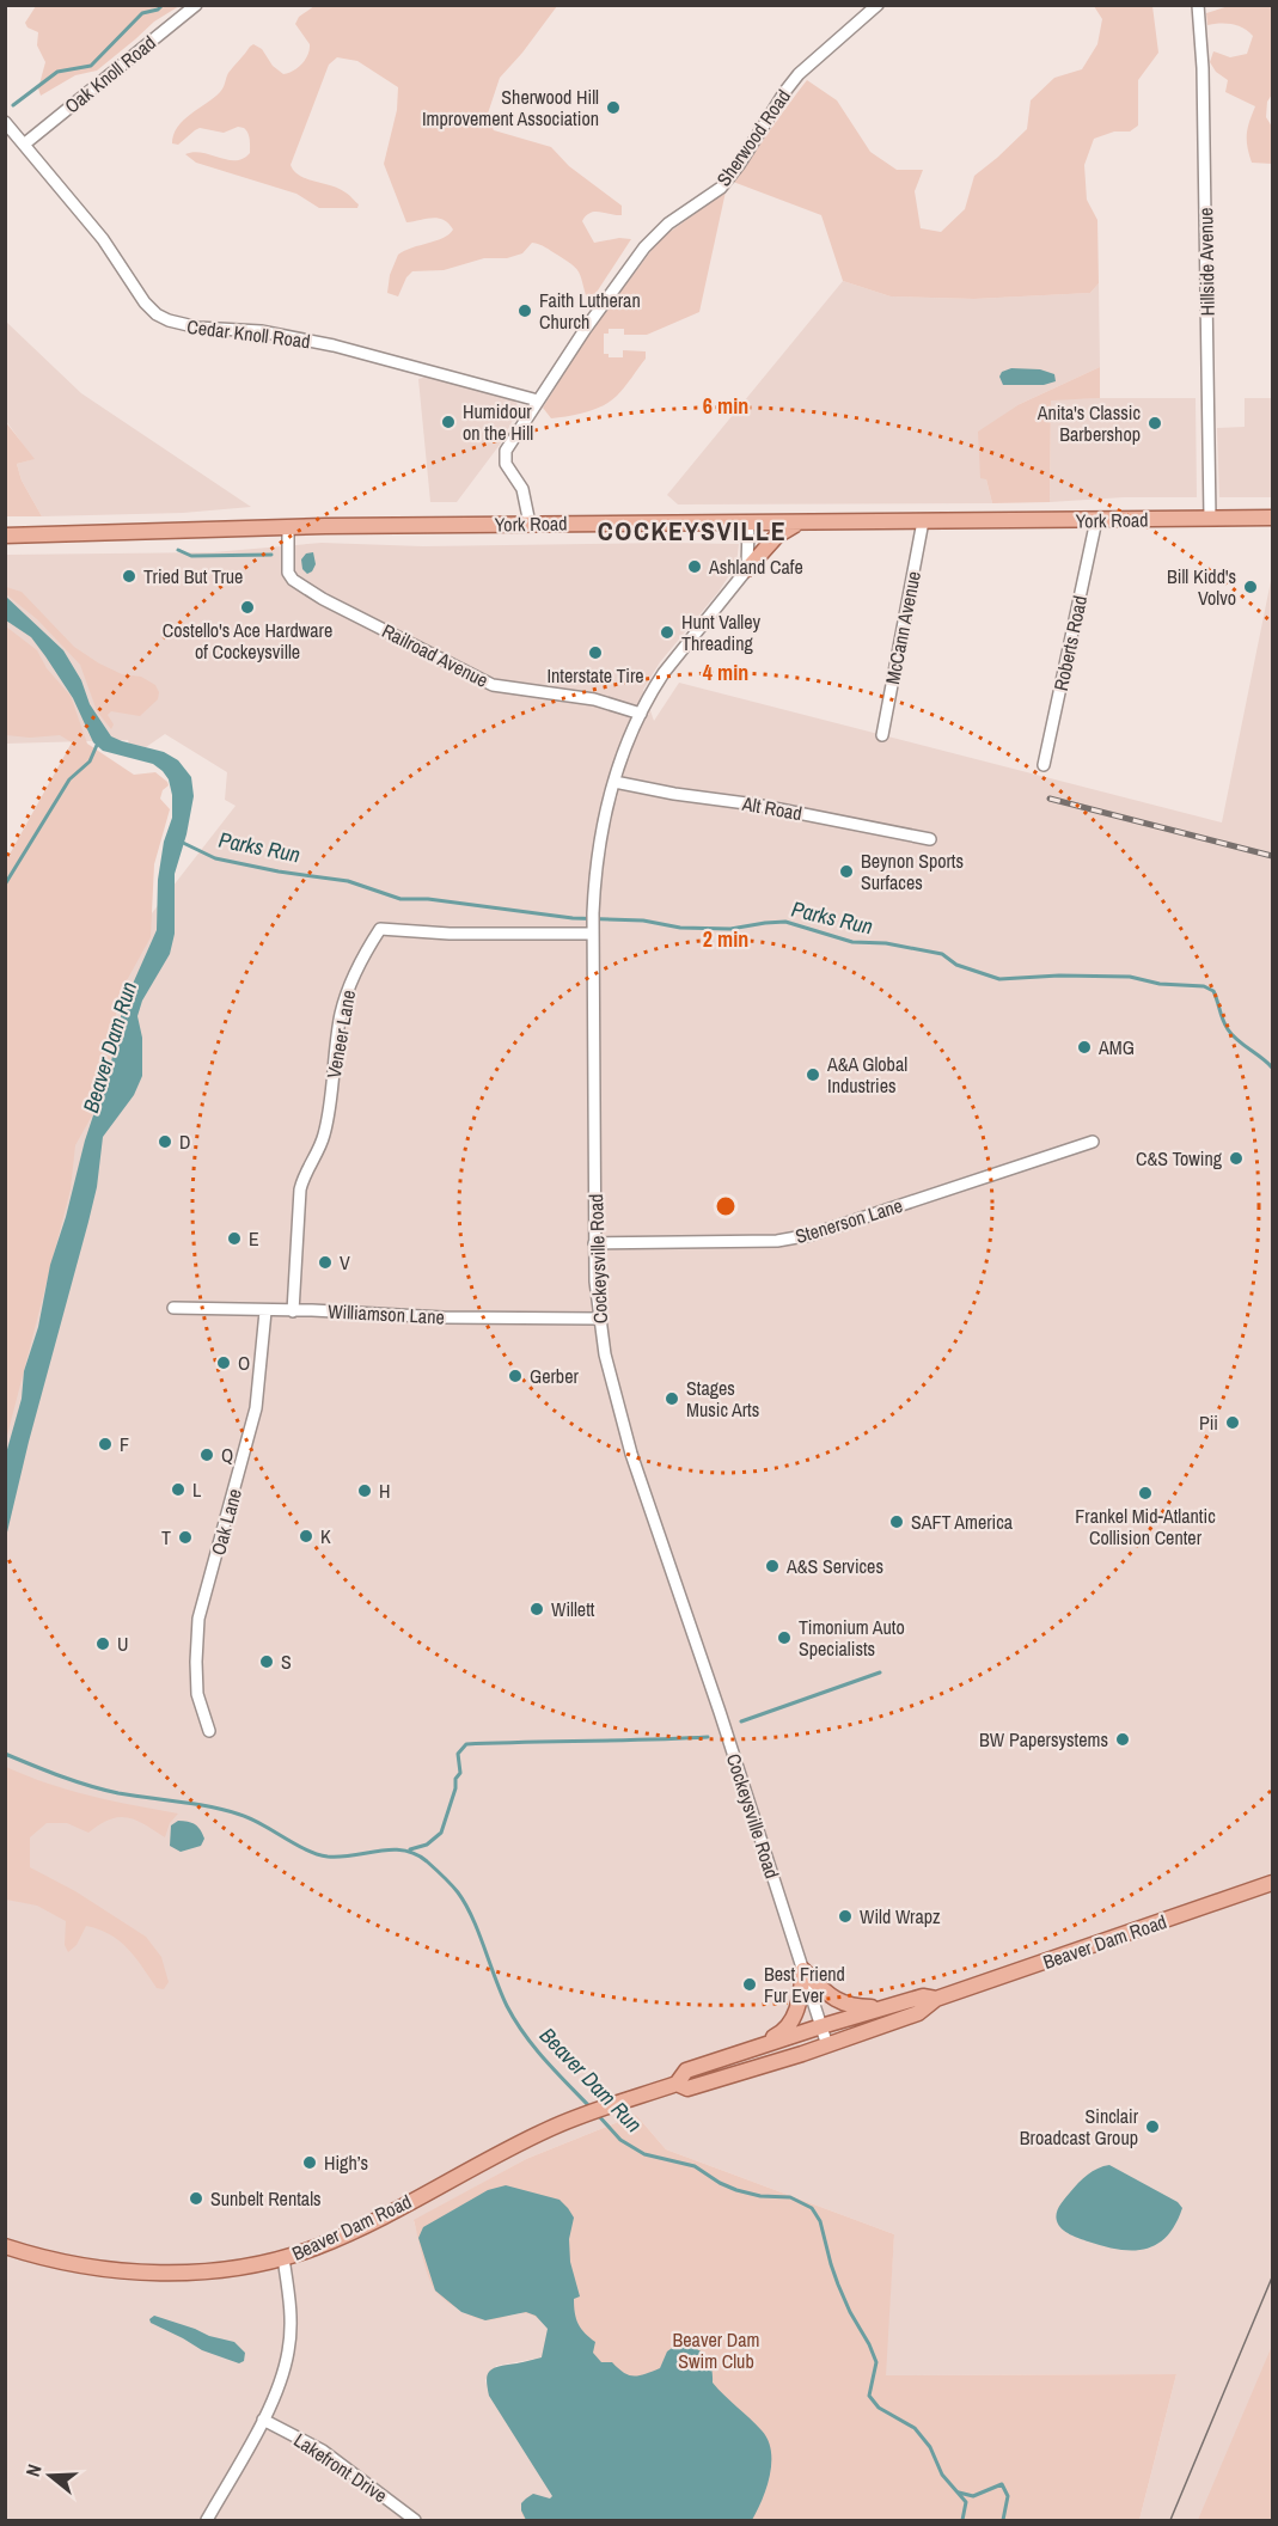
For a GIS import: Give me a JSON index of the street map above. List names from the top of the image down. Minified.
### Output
{"streets":{"main road":["York Road","Beaver Dam Road"],"street":["Oak Knoll Road","Sherwood Road","Hillside Avenue","Cedar Knoll Road","McCann Avenue","Roberts Road","Railroad Avenue","Alt Road","Veneer Lane","Stenerson Lane","Cockeysville Road","Williamson Lane","Oak Lane","Lakefront Drive"]},"crossings":[["Oak Knoll Road","Cedar Knoll Road"],["Sherwood Road","Cedar Knoll Road"],["Sherwood Road","York Road"],["Hillside Avenue","York Road"],["York Road","McCann Avenue"],["York Road","Roberts Road"],["York Road","Railroad Avenue"],["Railroad Avenue","Cockeysville Road"],["Alt Road","Cockeysville Road"],["Veneer Lane","Cockeysville Road"],["Veneer Lane","Williamson Lane"],["Stenerson Lane","Cockeysville Road"],["Cockeysville Road","Williamson Lane"],["Cockeysville Road","Beaver Dam Road"],["Williamson Lane","Oak Lane"],["Beaver Dam Road","Lakefront Drive"]],"districts":["COCKEYSVILLE"],"water":["Parks Run","Beaver Dam Run"],"parks":["Beaver Dam Swim Club"],"places":["Sherwood Hill Improvement Association","Faith Lutheran Church","Humidour on the Hill","Anita's Classic Barbershop","Ashland Cafe","Tried But True","Bill Kidd's Volvo","Costello's Ace Hardware of Cockeysville","Hunt Valley Threading","Interstate Tire","Beynon Sports Surfaces","AMG","A&A Global Industries","D","C&S Towing","E","V","O","Gerber","Stages Music Arts","Pii","F","Q","L","H","Frankel Mid-Atlantic Collision Center","SAFT America","K","T","A&S Services","Willett","Timonium Auto Specialists","U","S","BW Papersystems","Wild Wrapz","Best Friend Fur Ever","Sinclair Broadcast Group","High’s","Sunbelt Rentals"],"north":"left","rings":["6 min","4 min","2 min"]}
